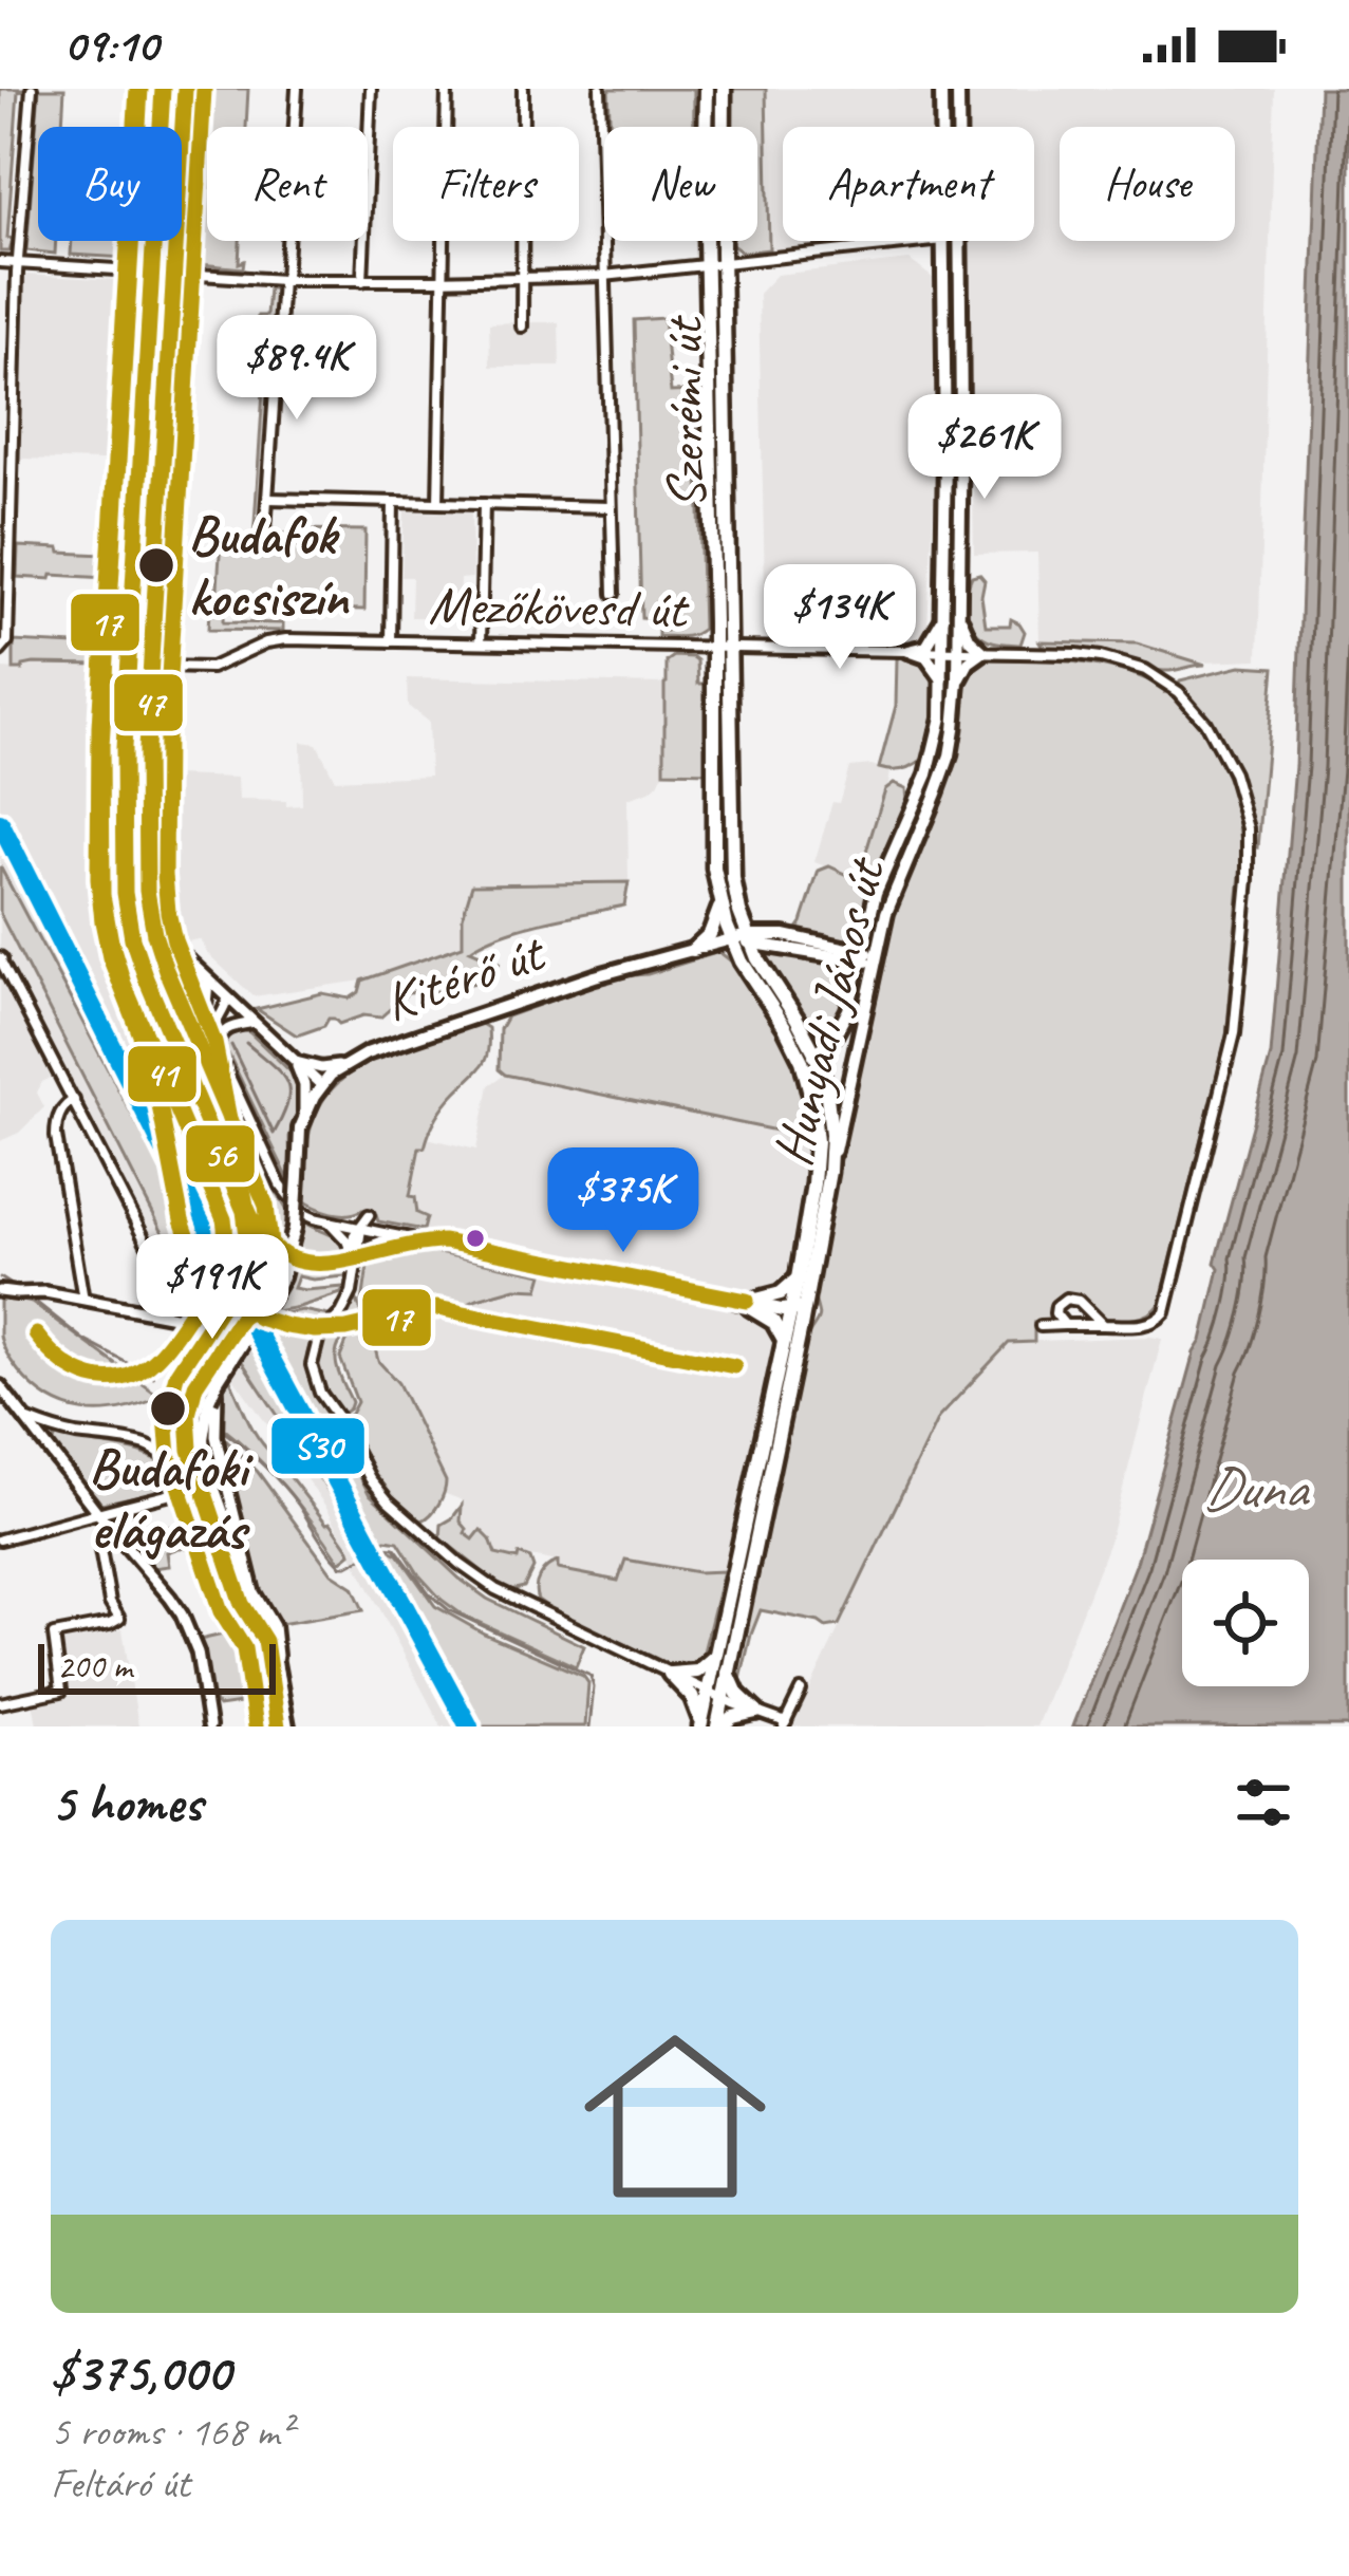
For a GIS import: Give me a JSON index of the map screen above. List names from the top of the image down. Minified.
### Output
{"streets":{"main road":["Szerémi út","Kitérő út","Hunyadi János út"],"street":["Mezőkövesd út"]},"crossings":[["Szerémi út","Mezőkövesd út"],["Szerémi út","Kitérő út"],["Szerémi út","Hunyadi János út"],["Mezőkövesd út","Hunyadi János út"],["Kitérő út","Hunyadi János út"]],"water":["Duna"],"places":["Budafok kocsiszín","Budafoki elágazás"],"lines":["transit line 47","transit line 56","transit line 17","transit line 41","transit line S30"],"scale_bar":"200 m","page":{"status":"09:10","chip":["Buy","Rent","Filters","New","Apartment","House"],"price":["$89.4K","$261K","$134K","$375K","$191K"],"scale":"200 m","heading":"5 homes","list":[{"name":"$375,000","note":"5 rooms · 168 m² · Feltáró út"}]}}
